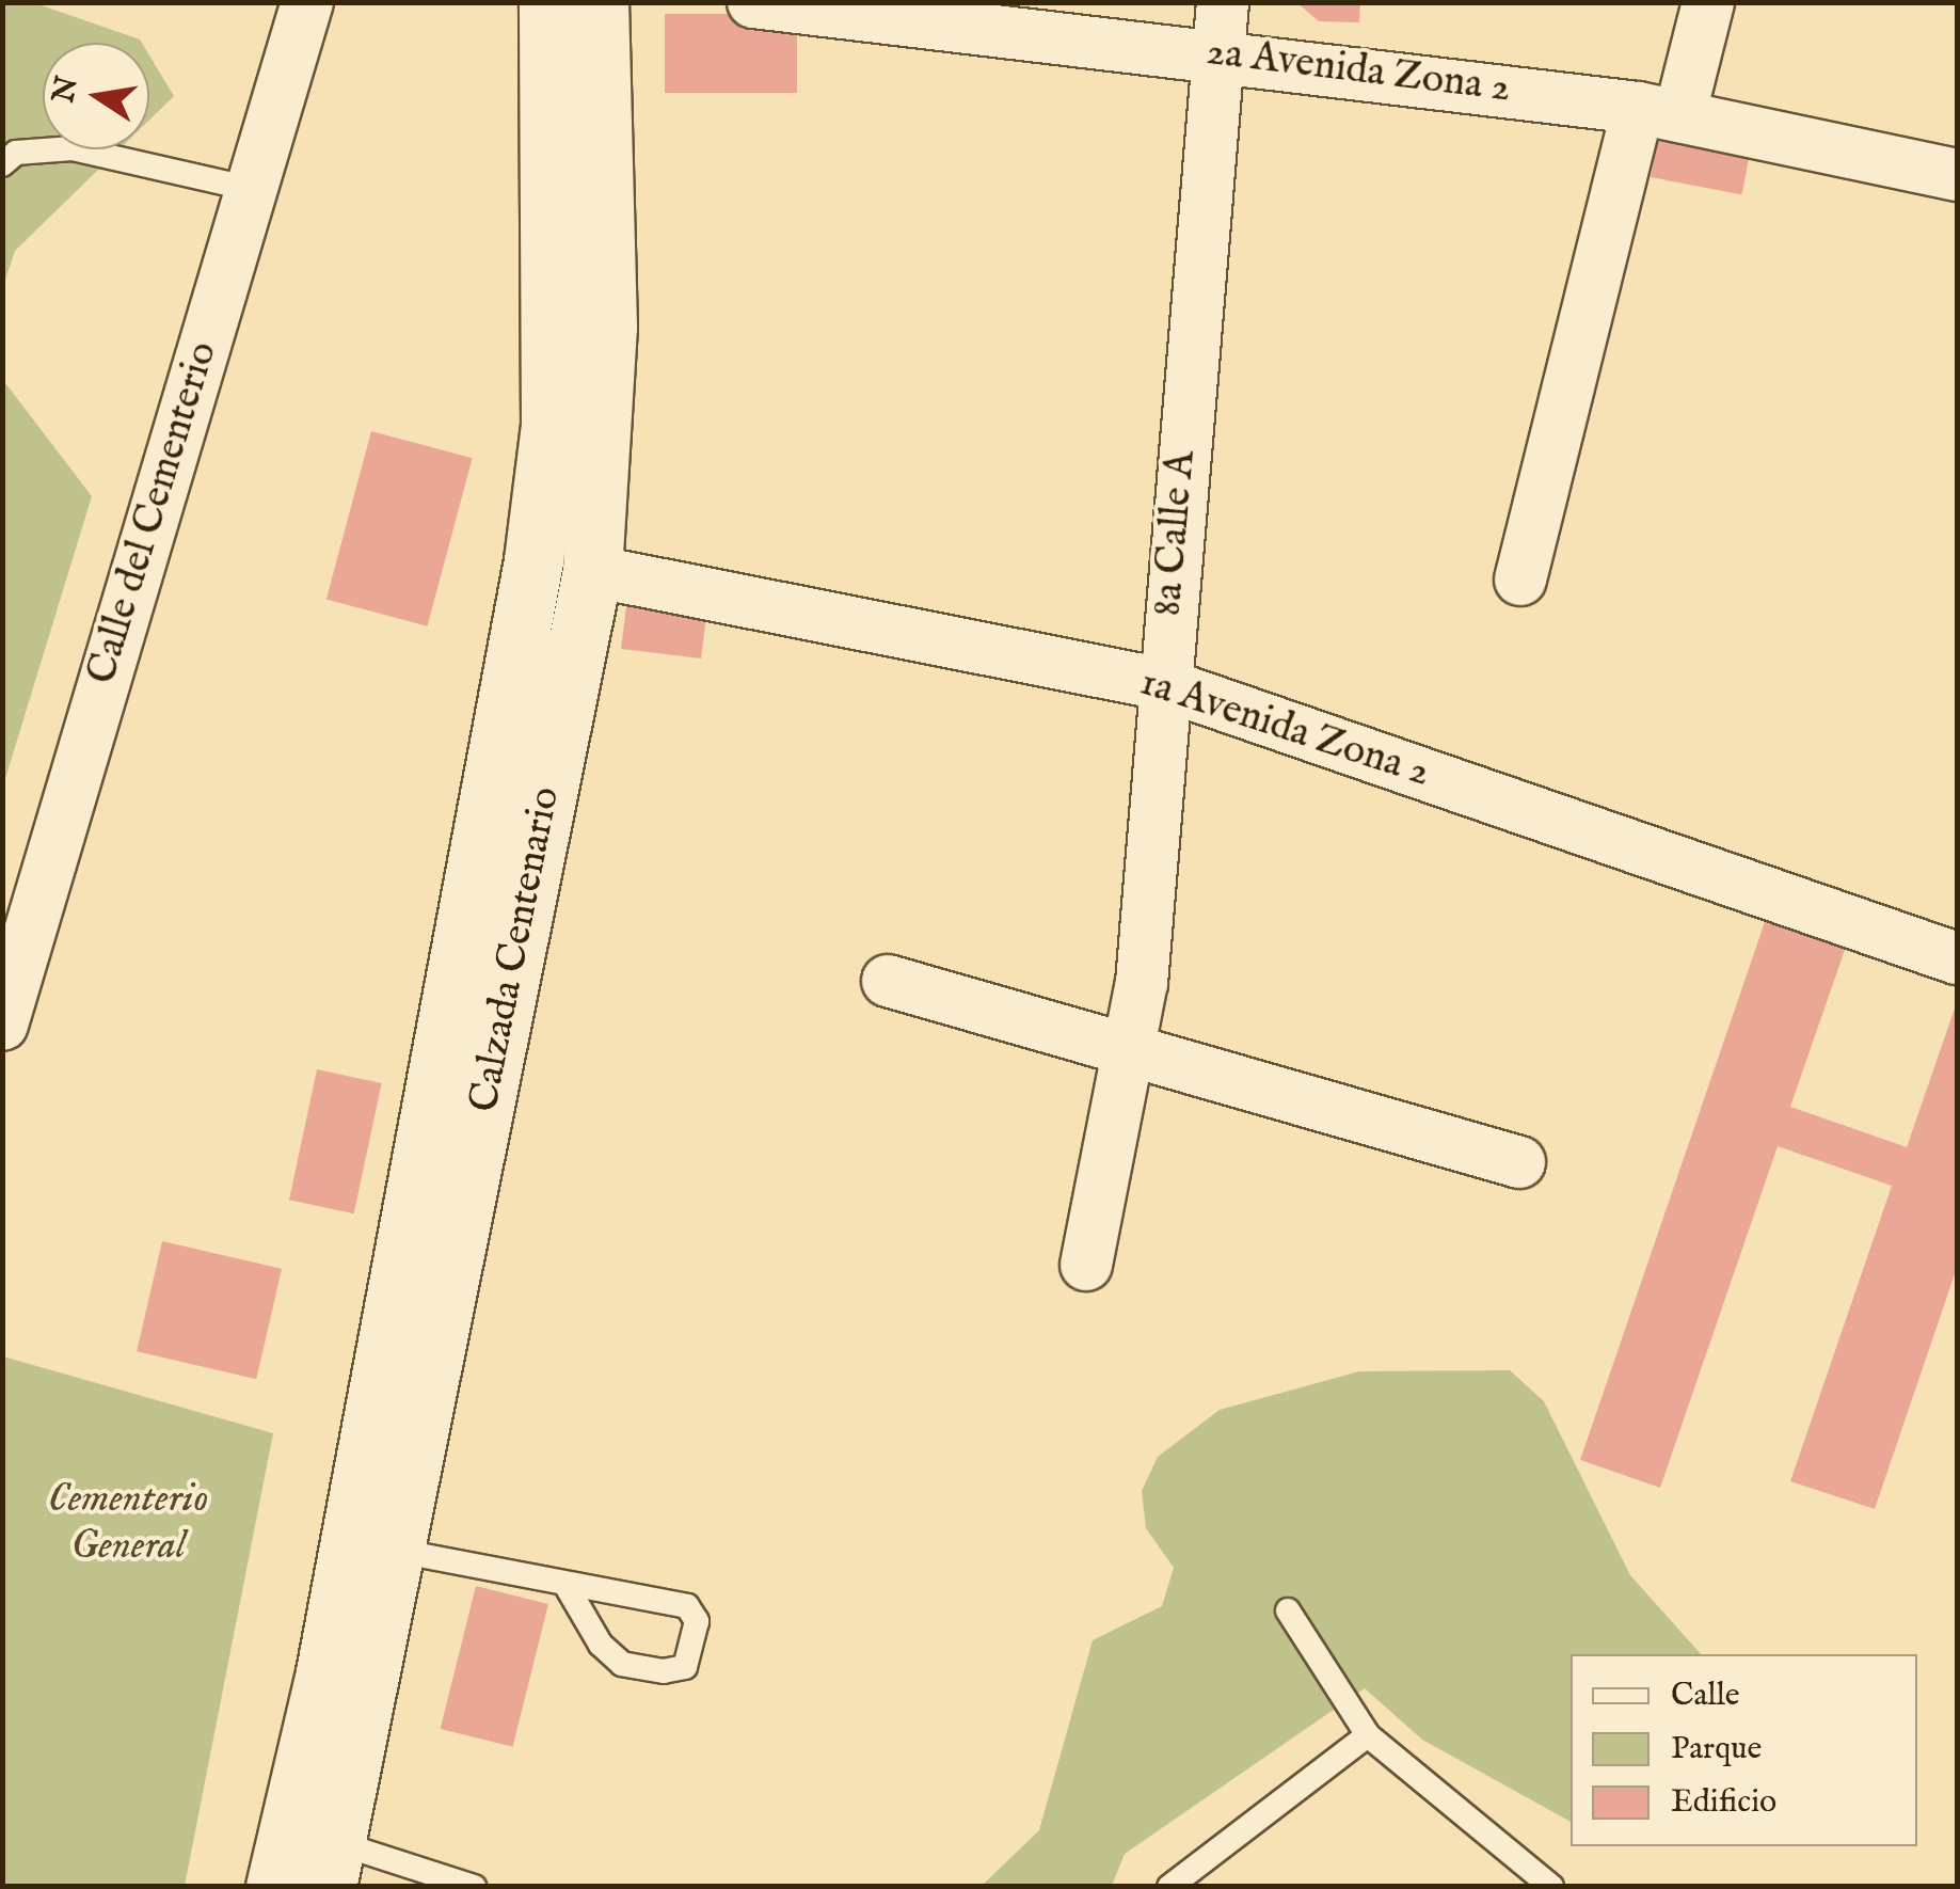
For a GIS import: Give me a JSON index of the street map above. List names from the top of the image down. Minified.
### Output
{"streets":{"main road":["Calzada Centenario"],"street":["2a Avenida Zona 2","Calle del Cementerio","8a Calle A","1a Avenida Zona 2"]},"crossings":[["2a Avenida Zona 2","8a Calle A"],["8a Calle A","1a Avenida Zona 2"],["1a Avenida Zona 2","Calzada Centenario"]],"parks":["Cementerio General"],"legend":["Calle","Parque","Edificio"],"north":"left"}
